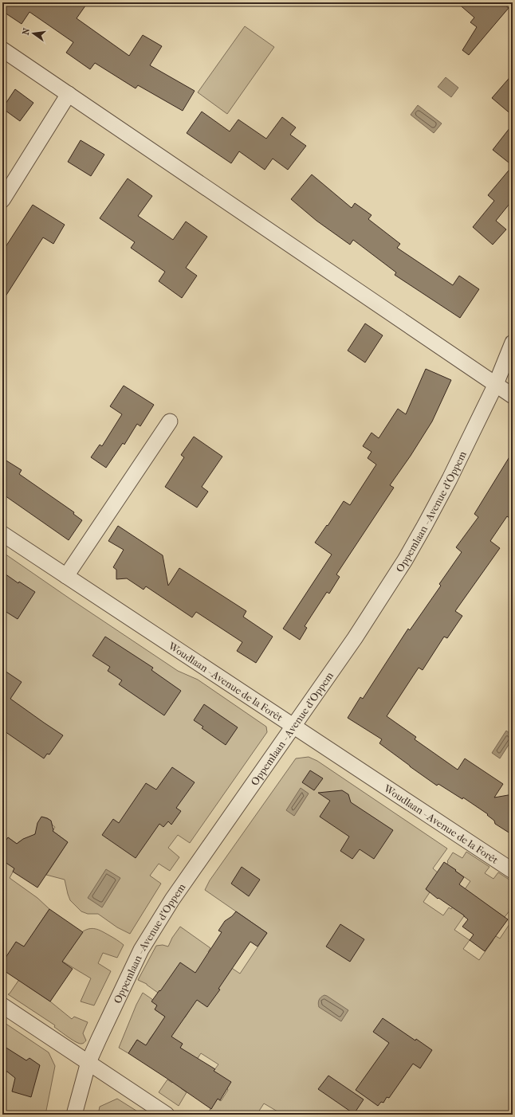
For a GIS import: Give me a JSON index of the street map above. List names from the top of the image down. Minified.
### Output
{"streets":{"street":["Oppemlaan - Avenue d'Oppem","Woudlaan - Avenue de la Forêt"]},"crossings":[["Oppemlaan - Avenue d'Oppem","Woudlaan - Avenue de la Forêt"]],"north":"left"}
